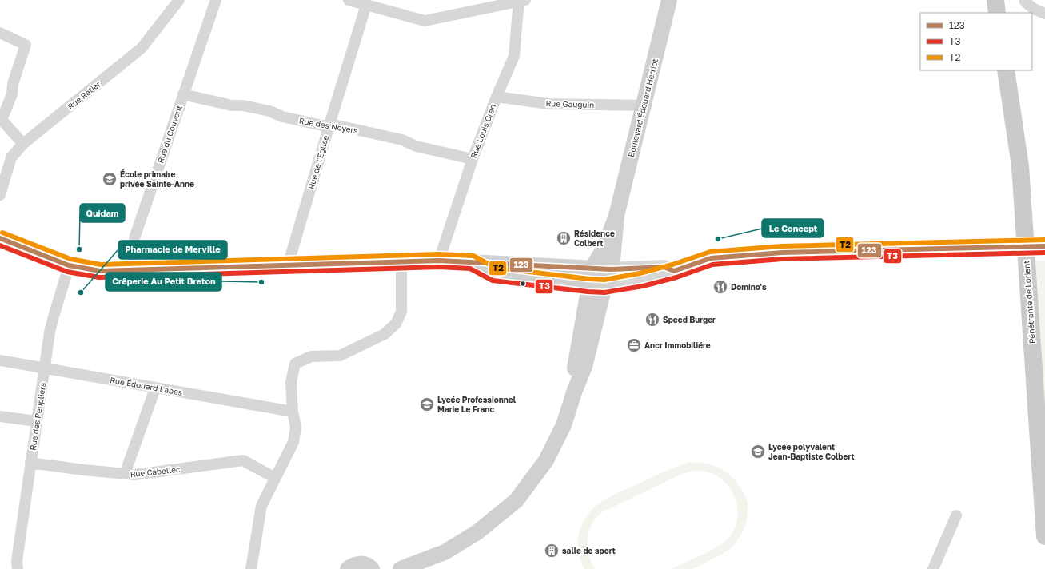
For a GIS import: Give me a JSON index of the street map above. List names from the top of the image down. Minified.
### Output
{"streets":{"main road":["Boulevard Édouard Herriot","Pénétrante de Lorient"],"street":["Rue Ratier","Rue Gauguin","Rue des Noyers","Rue Louis Cren","Rue du Couvent","Rue de l'Église","Rue Édouard Labes","Rue des Peupliers","Rue Cabellec"]},"crossings":[["Rue Gauguin","Boulevard Édouard Herriot"],["Rue Gauguin","Rue Louis Cren"],["Rue des Noyers","Rue Louis Cren"],["Rue des Noyers","Rue du Couvent"],["Rue des Noyers","Rue de l'Église"],["Rue Édouard Labes","Rue des Peupliers"],["Rue des Peupliers","Rue Cabellec"]],"places":{"school or university":["École primaire privée Sainte-Anne","Lycée Professionnel Marie Le Franc","Lycée polyvalent Jean-Baptiste Colbert"],"building":["Résidence Colbert","salle de sport"],"other":["Le Concept","Quidam","Crêperie Au Petit Breton","Pharmacie de Merville"],"restaurant":["Domino's","Speed Burger"],"office":["Ancr Immobiliére"]},"lines":["transit line T2","transit line 123","transit line T3"],"legend":["123","T3","T2"]}
